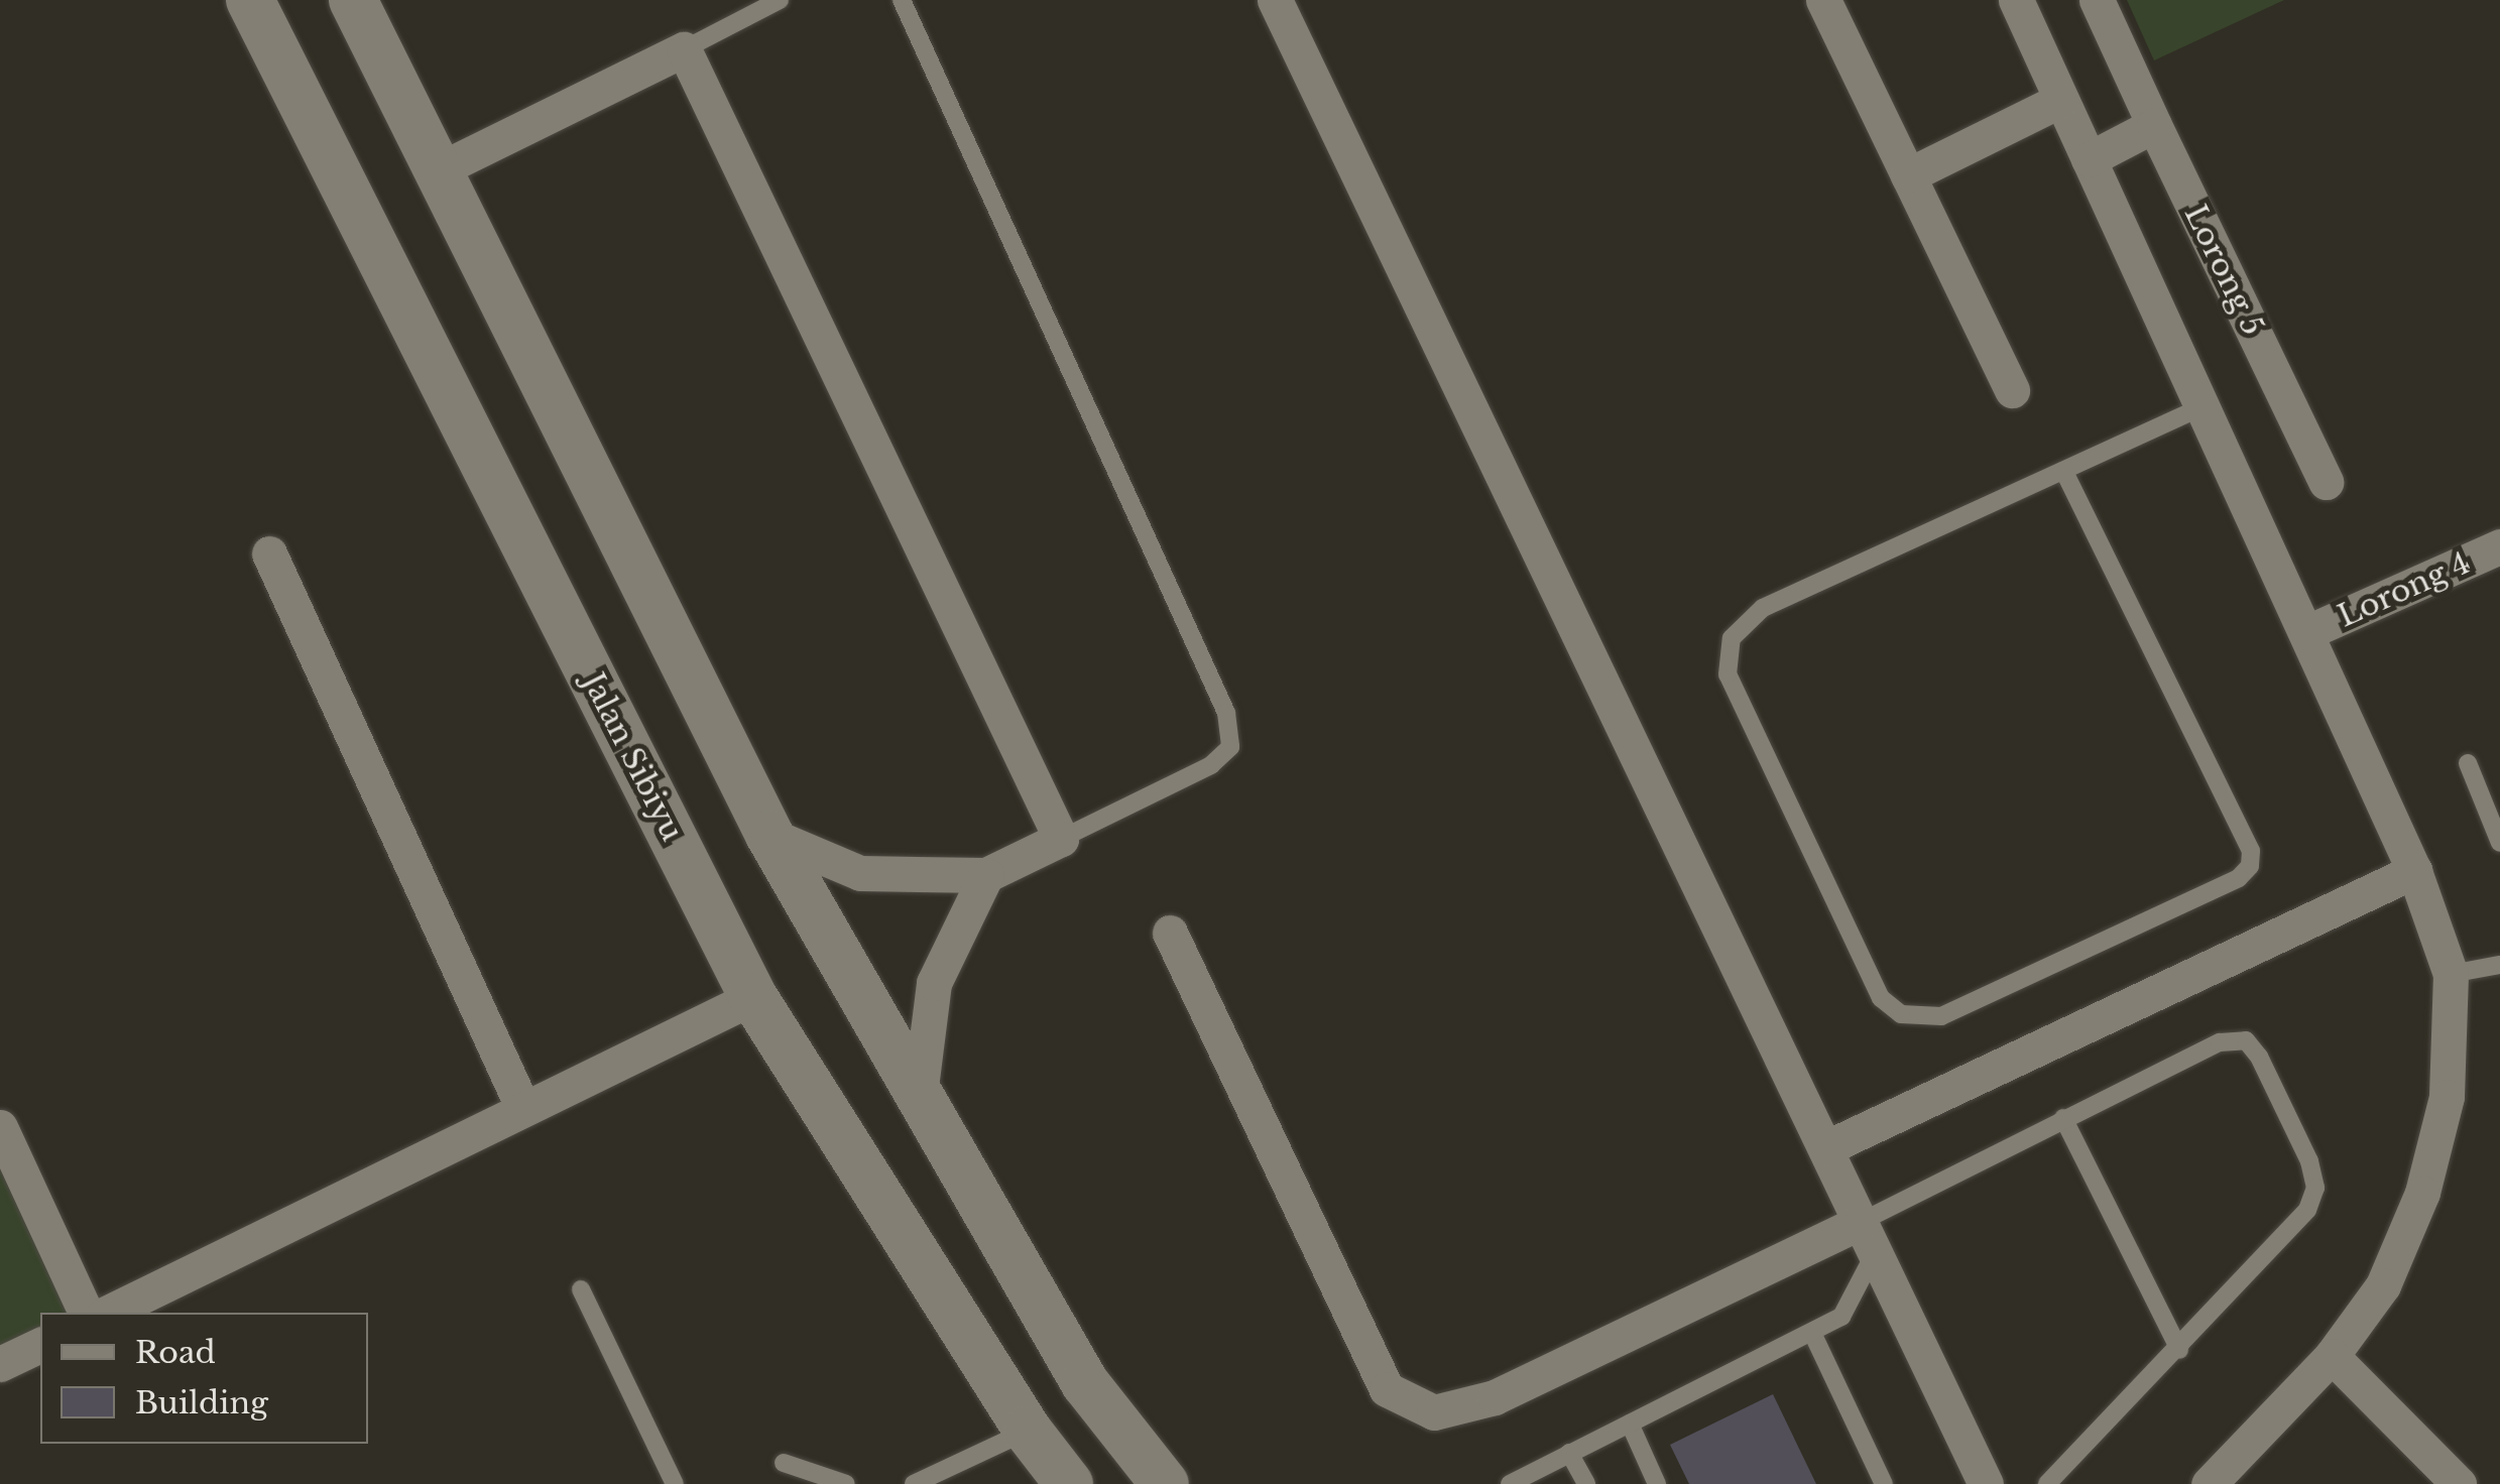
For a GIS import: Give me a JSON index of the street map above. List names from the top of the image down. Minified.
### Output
{"streets":{"main road":["Jalan Sibiyu"],"street":["Lorong 5","Lorong 4"]},"legend":["Road","Building"]}
